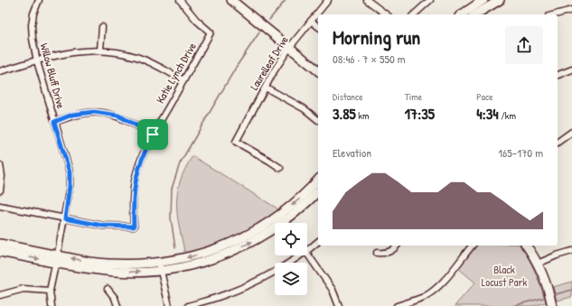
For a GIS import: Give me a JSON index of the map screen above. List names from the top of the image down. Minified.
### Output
{"streets":{"street":["Laurelleaf Drive","Katie Lynch Drive","Willow Bluff Drive"]},"crossings":[["Katie Lynch Drive","Willow Bluff Drive"]],"parks":["Black Locust Park"],"page":{"heading":["Morning run","08:46 · 7 × 550 m"],"stats":[["Distance","3.85 km"],["Time","17:35"],["Pace","4:34 /km"]],"chart":["Elevation","165–170 m"]}}
